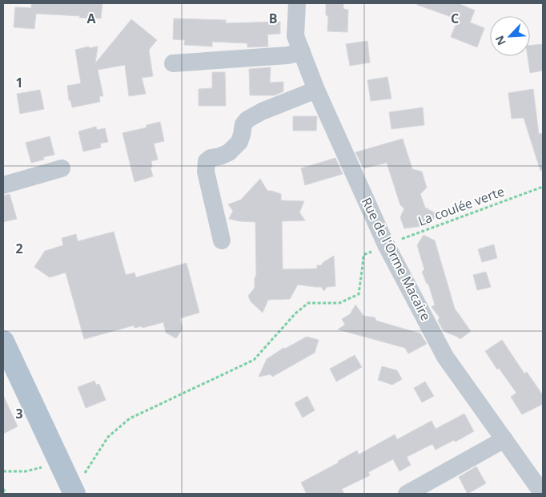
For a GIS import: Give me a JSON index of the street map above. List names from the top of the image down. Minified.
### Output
{"streets":{"street":["Rue de l'Orme Macaire"],"path":["La coulée verte"]},"crossings":[["La coulée verte","Rue de l'Orme Macaire"]],"north":"bottom left","grid":{"columns":["A","B","C"],"rows":["1","2","3"]}}
